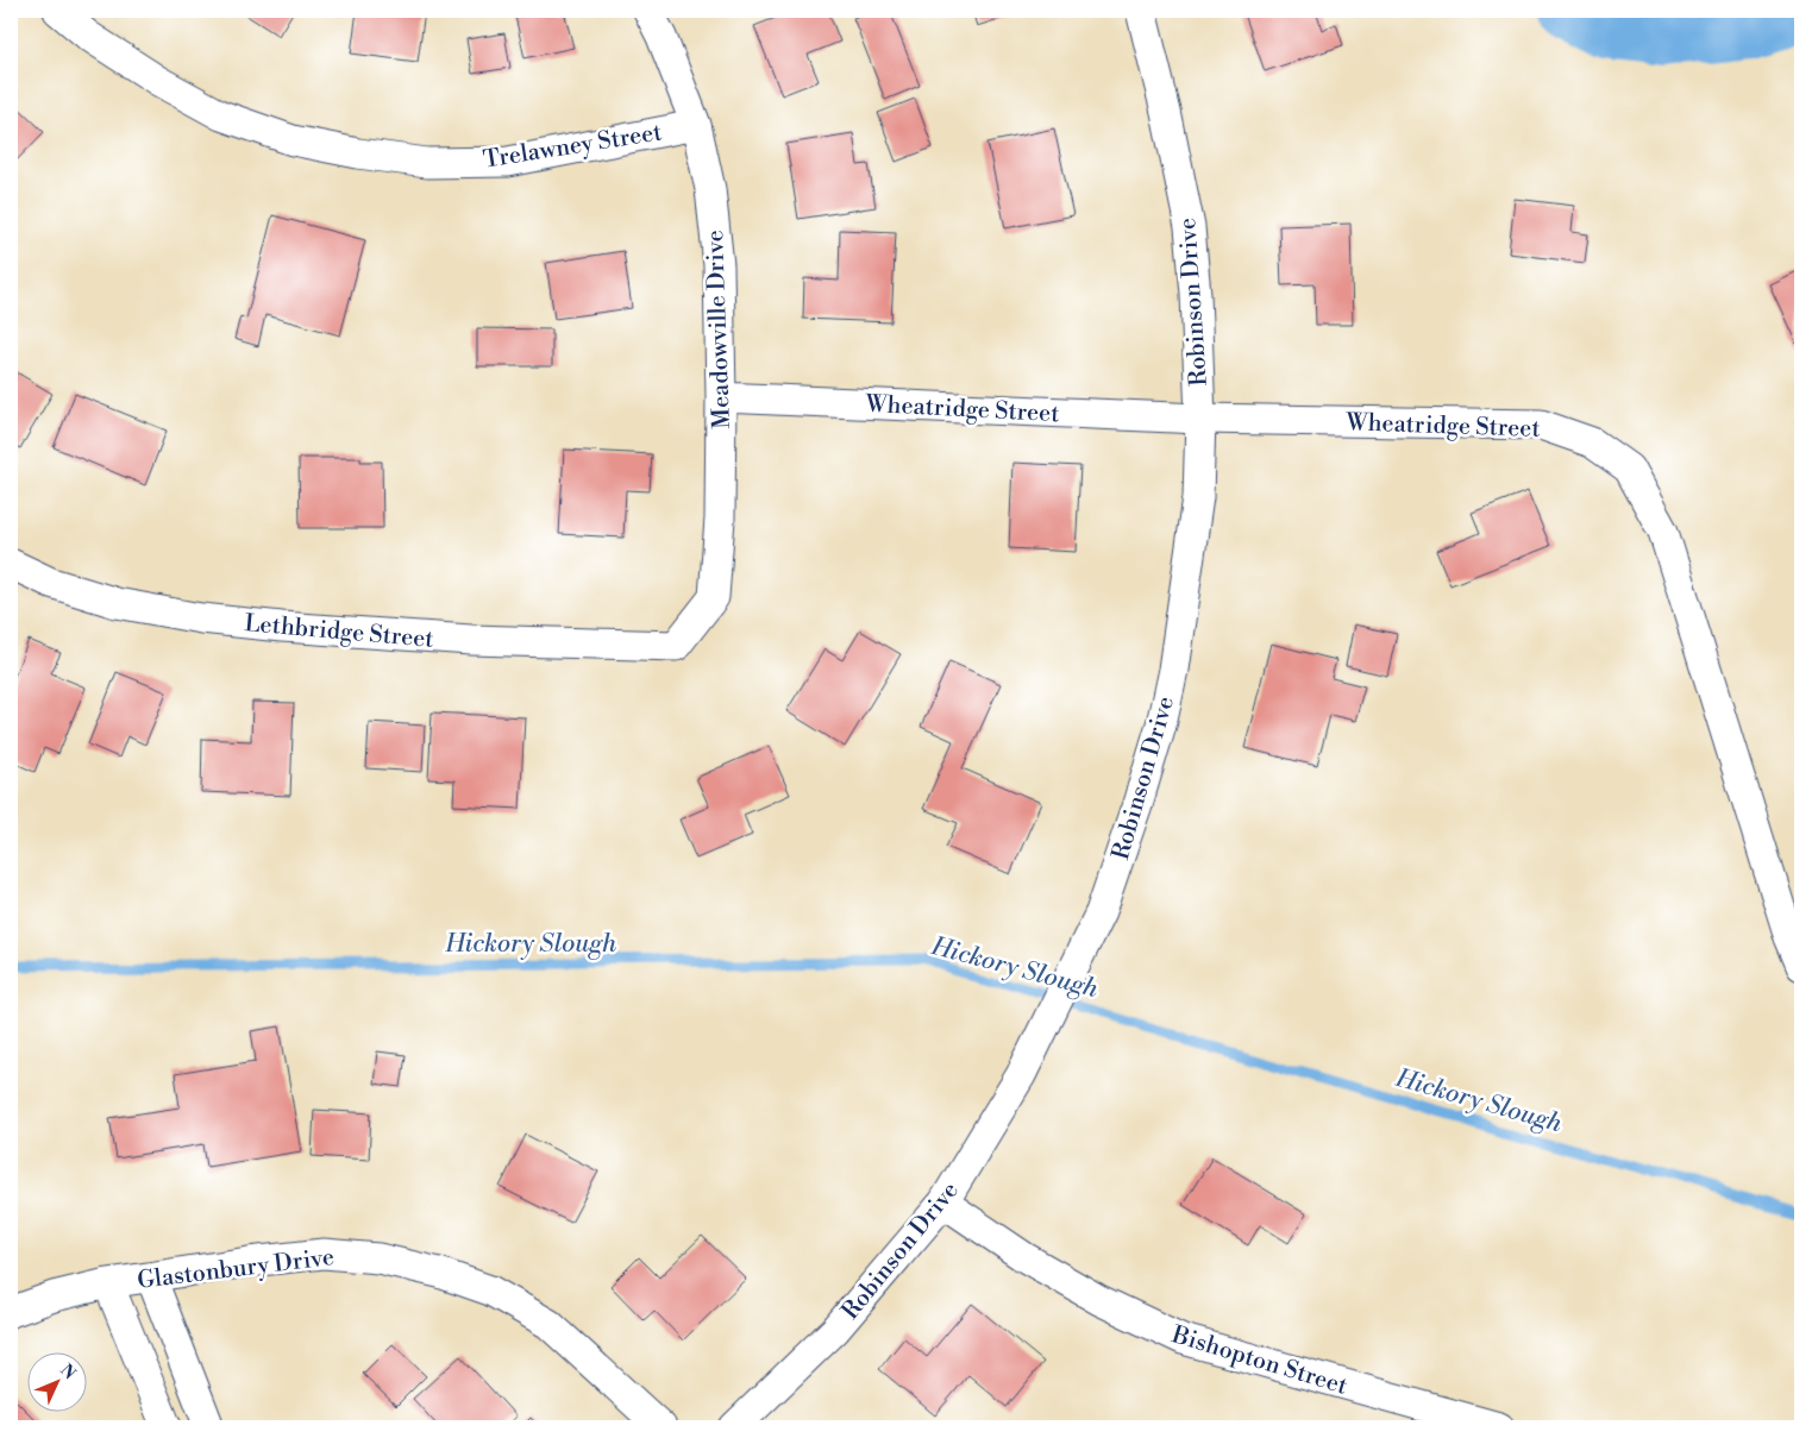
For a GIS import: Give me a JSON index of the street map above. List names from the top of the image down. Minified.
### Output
{"streets":{"street":["Trelawney Street","Robinson Drive","Meadowville Drive","Wheatridge Street","Lethbridge Street","Glastonbury Drive","Bishopton Street"]},"crossings":[["Trelawney Street","Meadowville Drive"],["Robinson Drive","Wheatridge Street"],["Robinson Drive","Bishopton Street"],["Meadowville Drive","Wheatridge Street"],["Meadowville Drive","Lethbridge Street"]],"water":["Hickory Slough"],"north":"top right"}
